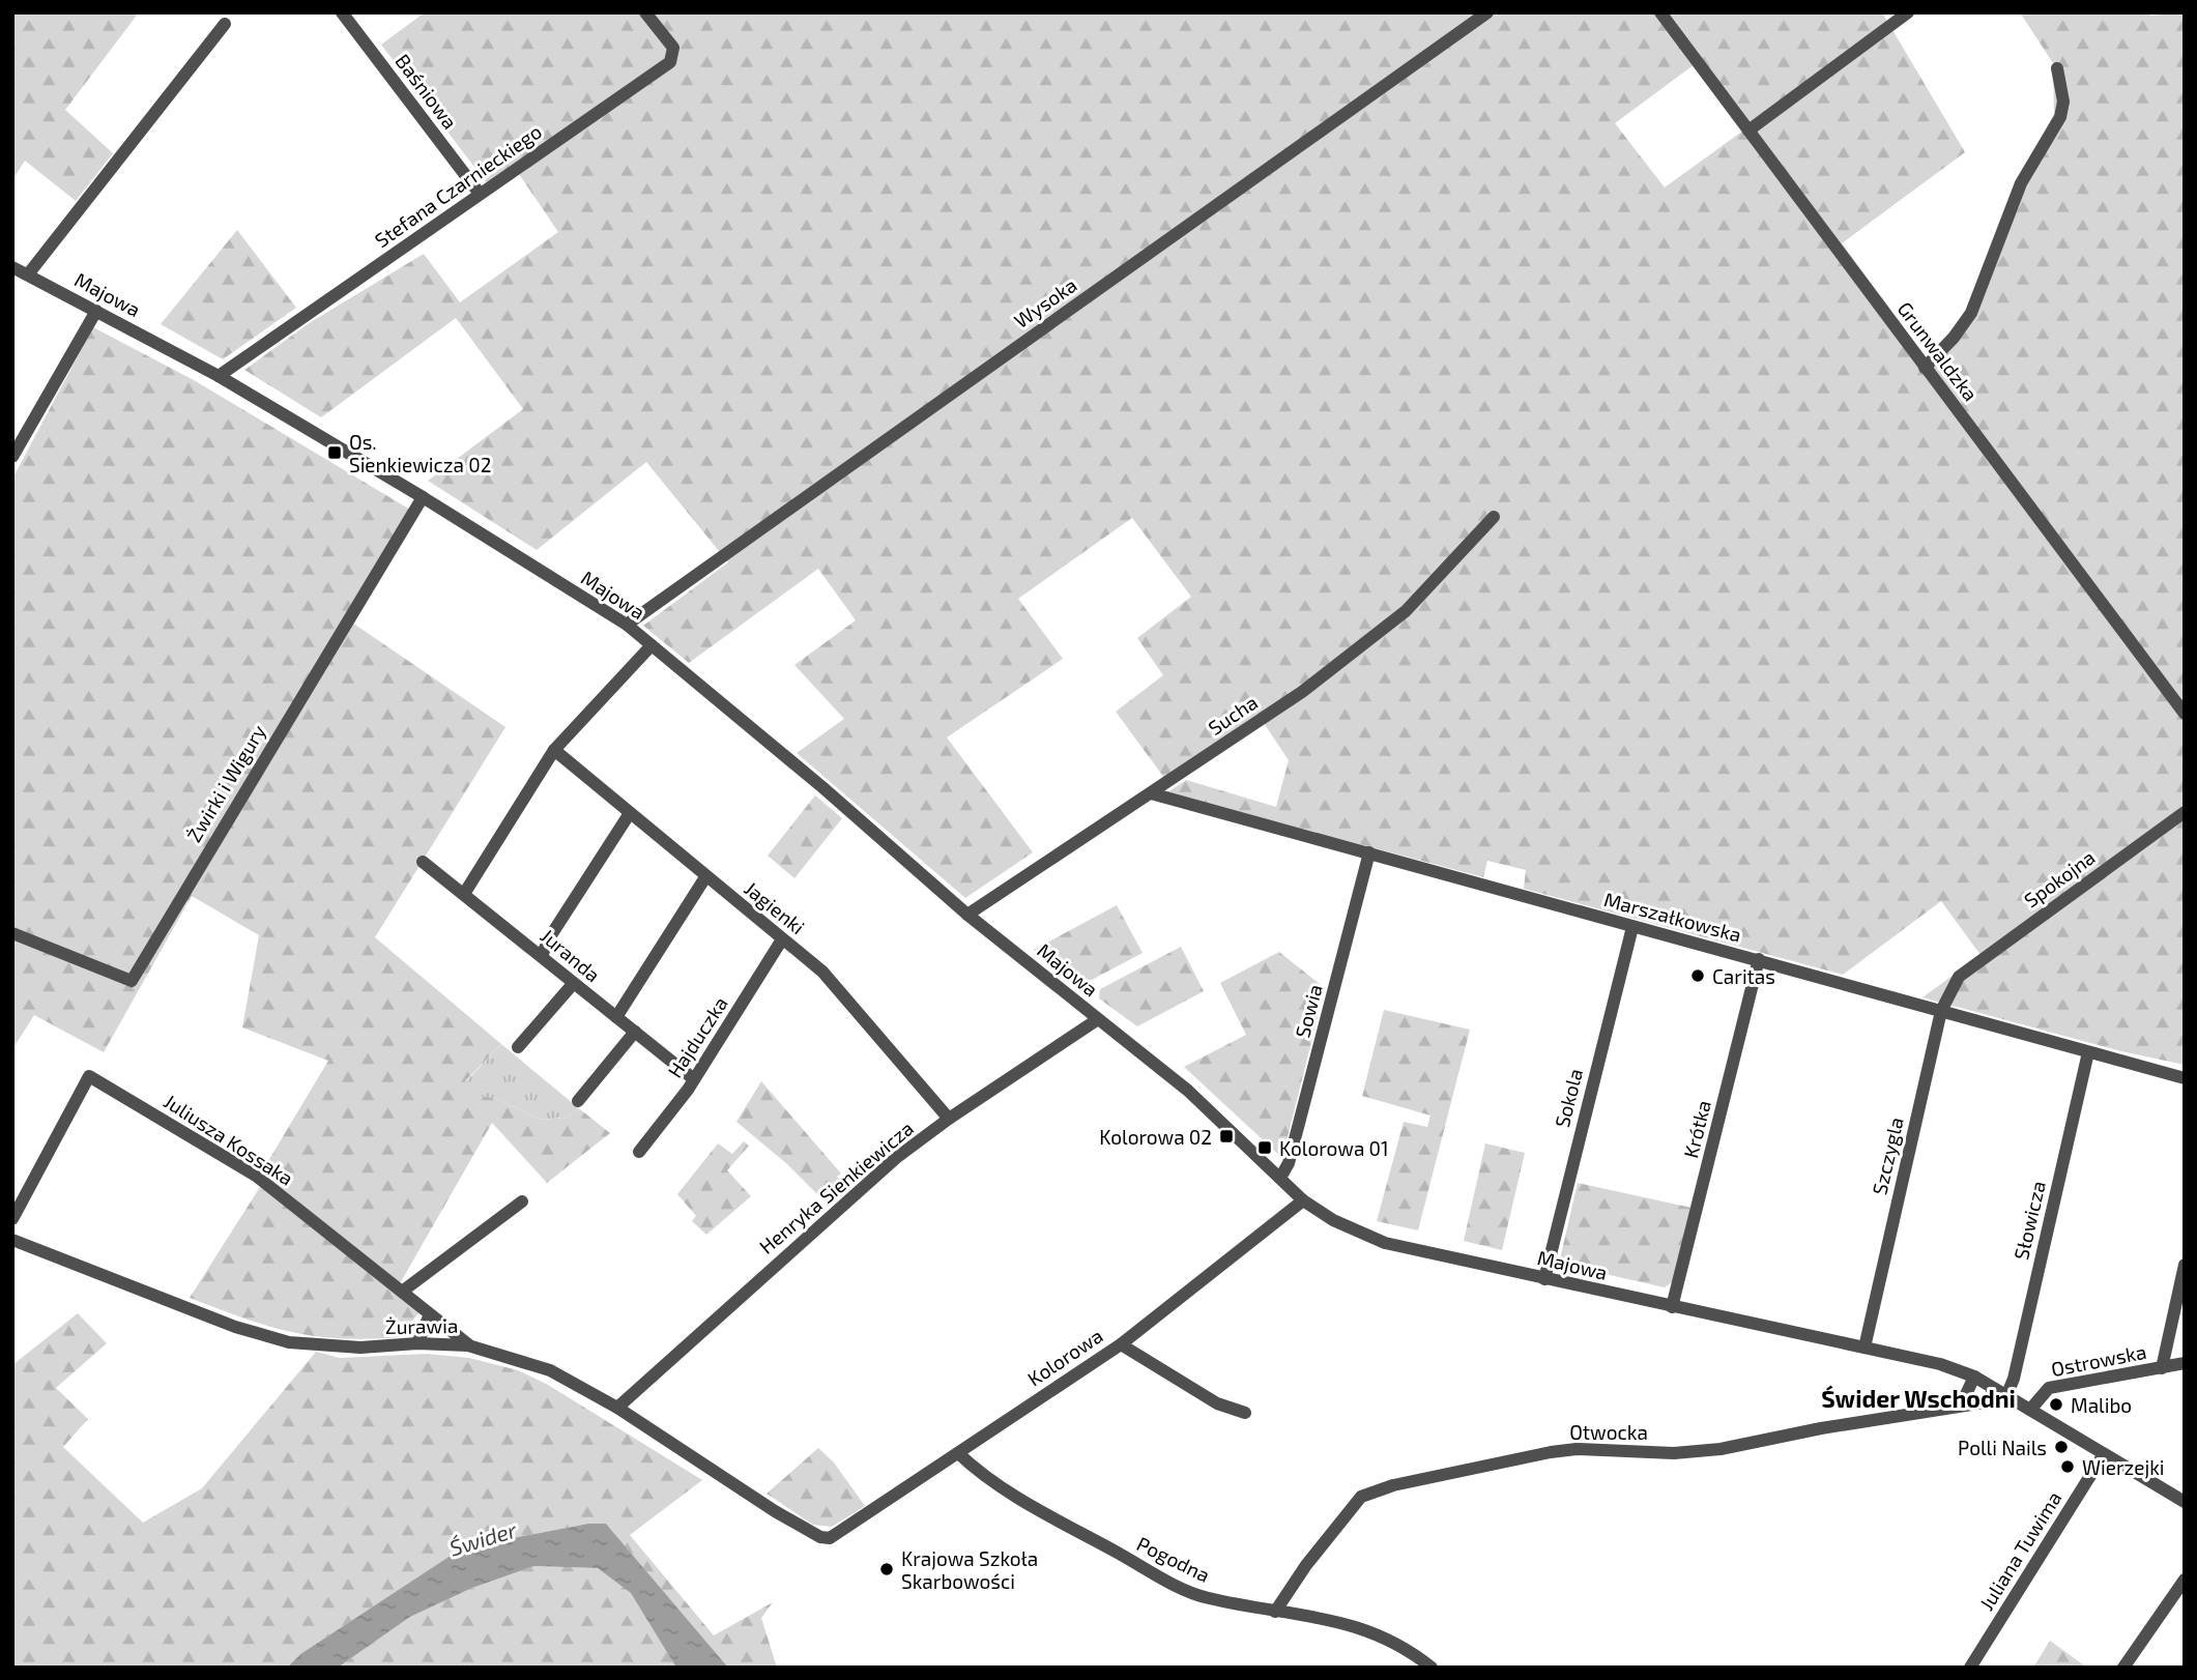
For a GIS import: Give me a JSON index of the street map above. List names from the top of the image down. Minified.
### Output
{"streets":{"street":["Baśniowa","Stefana Czarnieckiego","Majowa","Wysoka","Grunwaldzka","Sucha","Żwirki i Wigury","Spokojna","Jagienki","Marszałkowska","Juranda","Sowia","Hajduczka","Sokola","Krótka","Juliusza Kossaka","Szczygla","Henryka Sienkiewicza","Słowicza","Żurawia","Kolorowa","Ostrowska","Otwocka","Juliana Tuwima","Pogodna"]},"crossings":[["Baśniowa","Stefana Czarnieckiego"],["Stefana Czarnieckiego","Majowa"],["Majowa","Wysoka"],["Majowa","Sucha"],["Majowa","Żwirki i Wigury"],["Majowa","Sowia"],["Majowa","Sokola"],["Majowa","Krótka"],["Majowa","Szczygla"],["Majowa","Henryka Sienkiewicza"],["Majowa","Słowicza"],["Majowa","Kolorowa"],["Majowa","Ostrowska"],["Majowa","Otwocka"],["Majowa","Juliana Tuwima"],["Sucha","Marszałkowska"],["Spokojna","Szczygla"],["Jagienki","Hajduczka"],["Jagienki","Henryka Sienkiewicza"],["Marszałkowska","Sowia"],["Marszałkowska","Sokola"],["Marszałkowska","Krótka"],["Marszałkowska","Szczygla"],["Marszałkowska","Słowicza"],["Juranda","Hajduczka"],["Juliusza Kossaka","Żurawia"],["Henryka Sienkiewicza","Żurawia"],["Słowicza","Otwocka"],["Żurawia","Kolorowa"],["Kolorowa","Pogodna"],["Otwocka","Pogodna"]],"districts":["Świder Wschodni"],"water":["Świder"],"places":{"transit":["Os. Sienkiewicza 02","Kolorowa 02","Kolorowa 01"],"other":["Caritas","Malibo","Polli Nails","Wierzejki","Krajowa Szkoła Skarbowości"]}}
